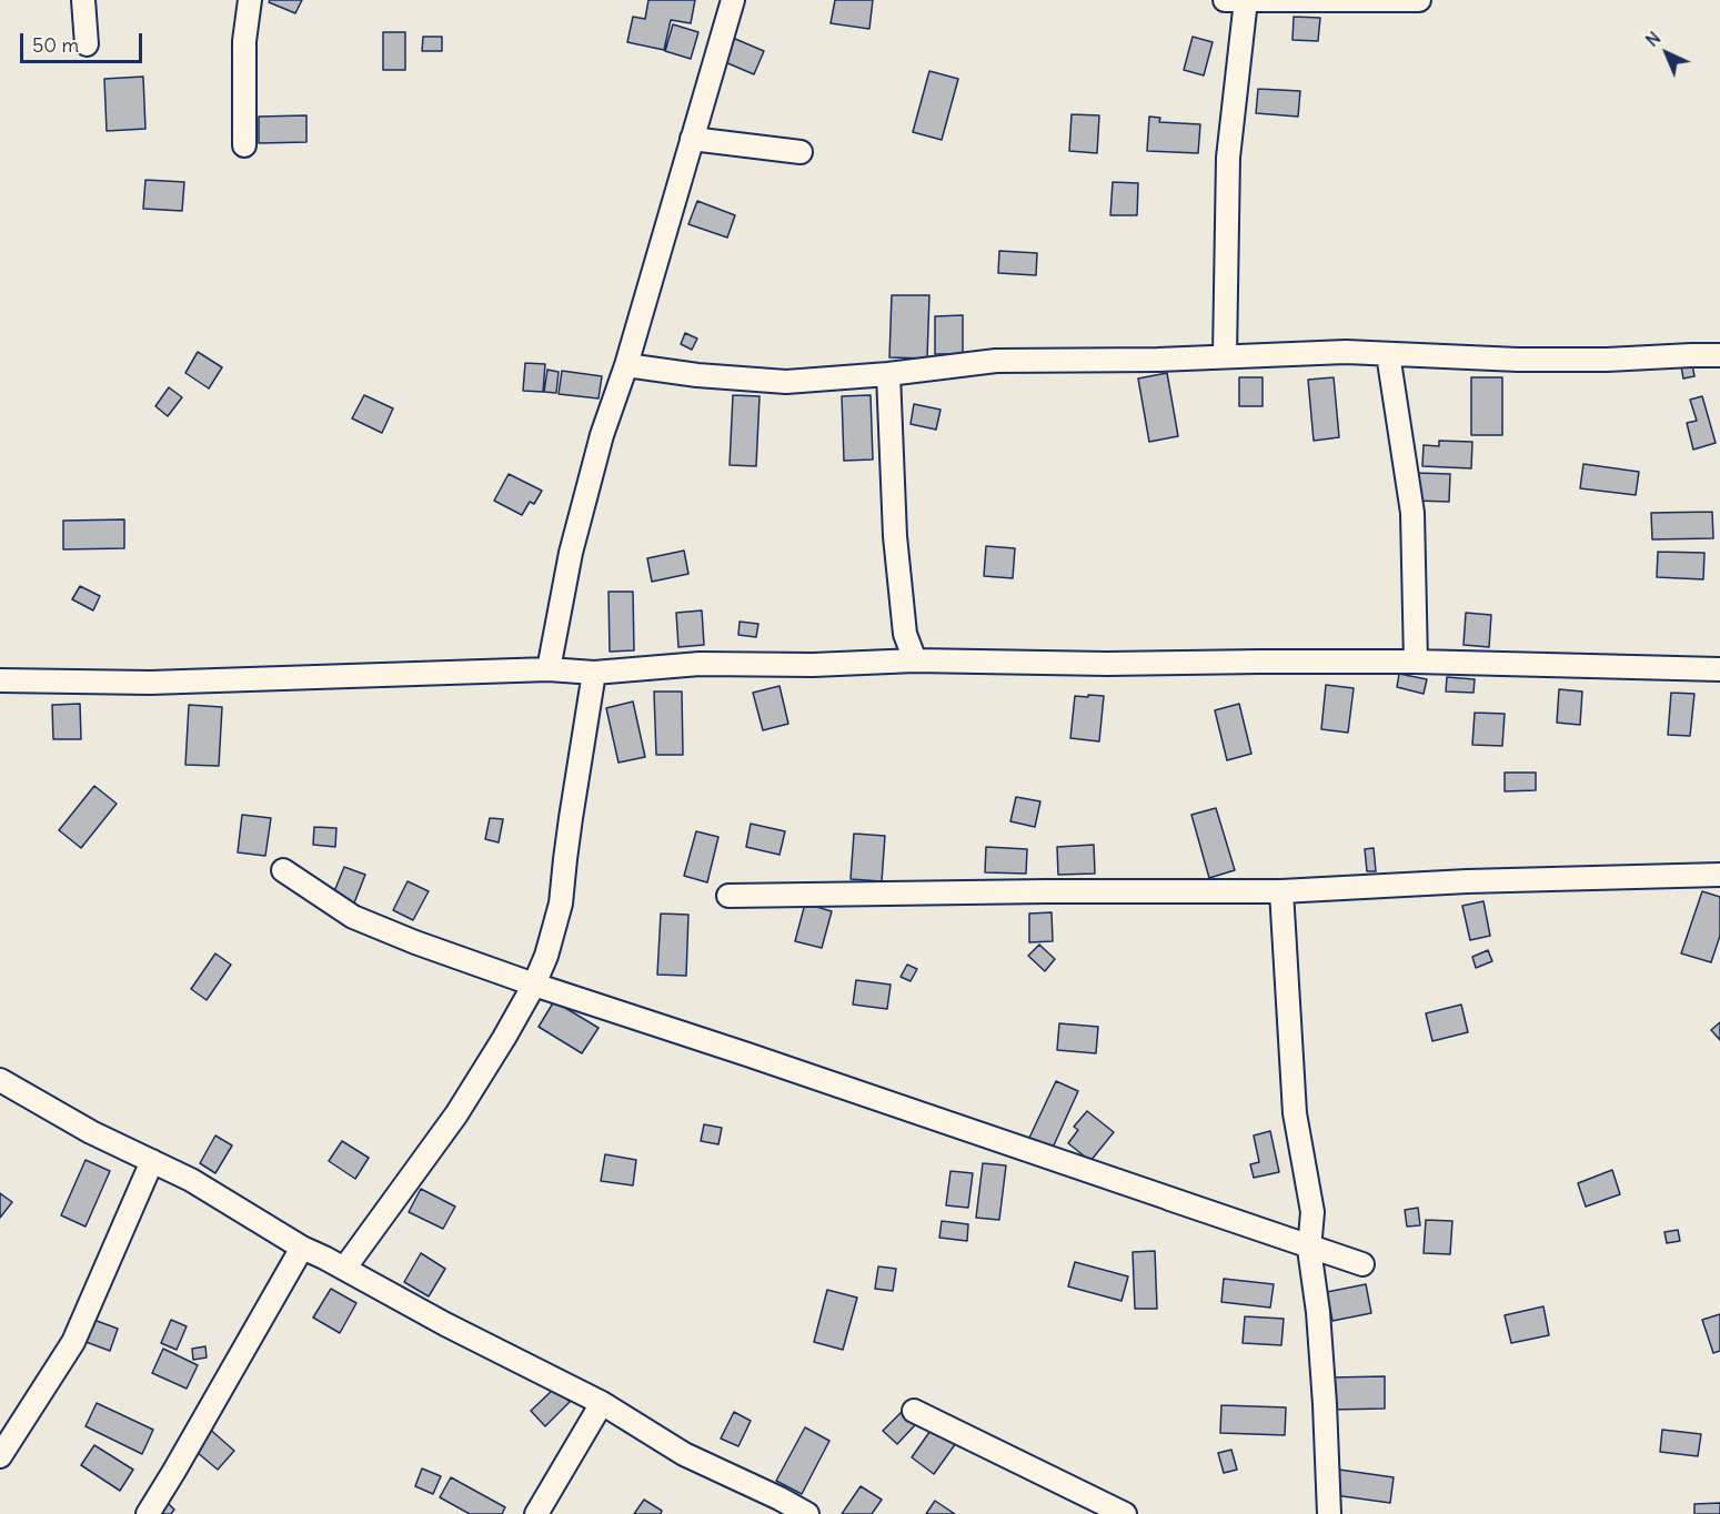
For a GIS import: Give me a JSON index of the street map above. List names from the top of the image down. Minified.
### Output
{"scale_bar":"50 m","north":"top left"}
